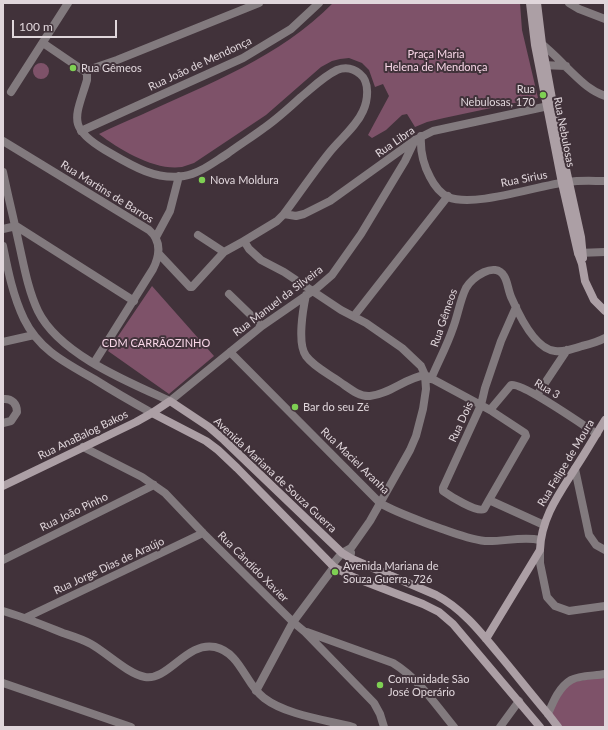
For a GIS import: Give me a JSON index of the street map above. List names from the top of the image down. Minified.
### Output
{"streets":{"main road":["Rua Nebulosas","Rua AnaBalog Bakos","Rua Felipe de Moura","Avenida Mariana de Souza Guerra"],"street":["Rua João de Mendonça","Rua Libra","Rua Sirius","Rua Martins de Barros","Rua Manuel da Silveira","Rua Gêmeos","Rua 3","Rua Dois","Rua Maciel Aranha","Rua João Pinho","Rua Jorge Dias de Araújo","Rua Cândido Xavier"]},"crossings":[["Rua Nebulosas","Rua Libra"],["Rua Nebulosas","Rua Sirius"],["Rua Libra","Rua Sirius"],["Rua Libra","Rua Manuel da Silveira"],["Rua Sirius","Rua Manuel da Silveira"],["Rua Manuel da Silveira","Rua AnaBalog Bakos"],["Rua Manuel da Silveira","Rua Maciel Aranha"],["Rua Manuel da Silveira","Avenida Mariana de Souza Guerra"],["Rua Gêmeos","Rua Dois"],["Rua 3","Rua Felipe de Moura"],["Rua AnaBalog Bakos","Avenida Mariana de Souza Guerra"],["Rua AnaBalog Bakos","Rua Cândido Xavier"],["Rua Maciel Aranha","Rua Felipe de Moura"],["Rua João Pinho","Rua Cândido Xavier"],["Rua Jorge Dias de Araújo","Rua Cândido Xavier"]],"parks":["Praça Maria Helena de Mendonça","CDM CARRÃOZINHO"],"places":["Rua Gêmeos","Rua Nebulosas, 170","Nova Moldura","Bar do seu Zé","Avenida Mariana de Souza Guerra, 726","Comunidade São José Operário"],"scale_bar":"100 m"}
